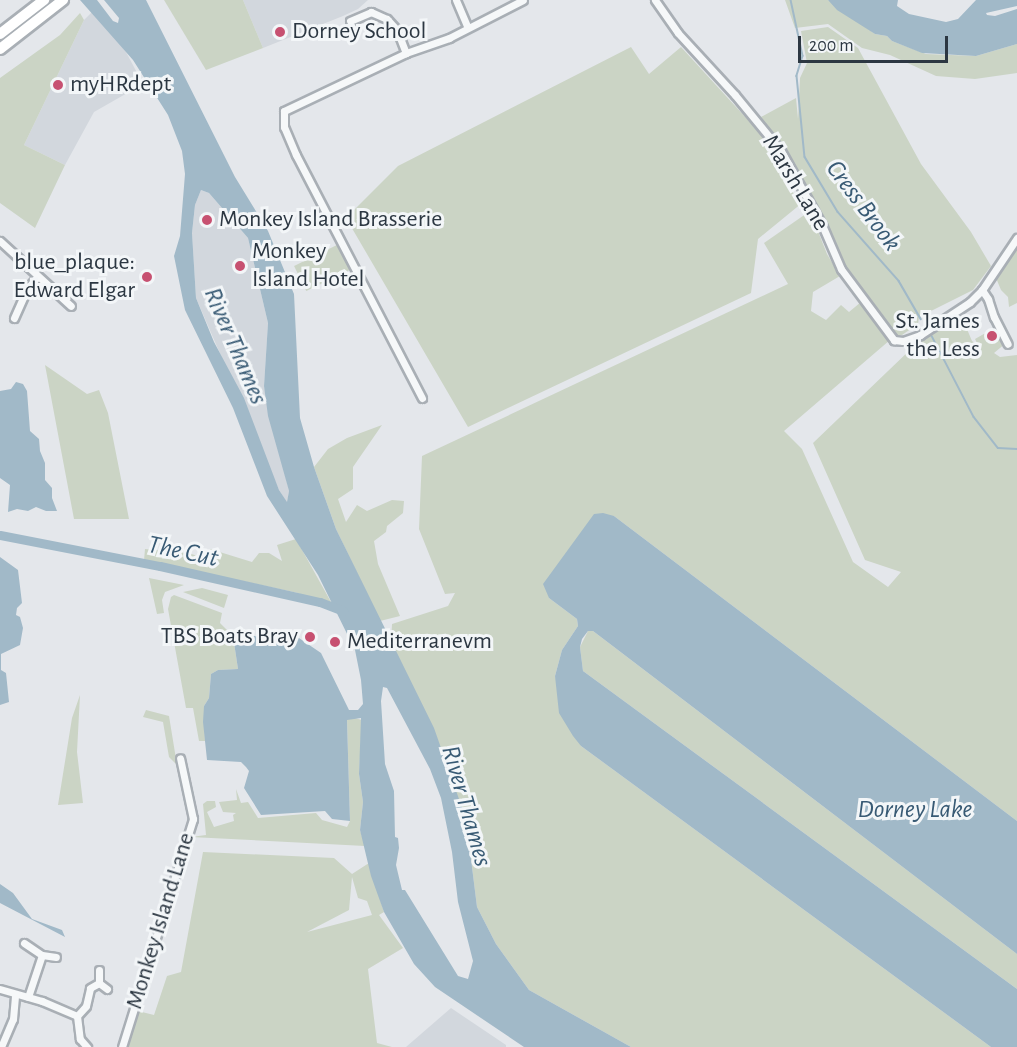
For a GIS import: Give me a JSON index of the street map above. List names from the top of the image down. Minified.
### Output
{"streets":{"street":["Marsh Lane","Monkey Island Lane"]},"water":["Cress Brook","River Thames","The Cut","Dorney Lake"],"places":["Dorney School","myHRdept","Monkey Island Brasserie","Monkey Island Hotel","blue_plaque: Edward Elgar","St. James the Less","TBS Boats Bray","Mediterranevm"],"scale_bar":"200 m"}
